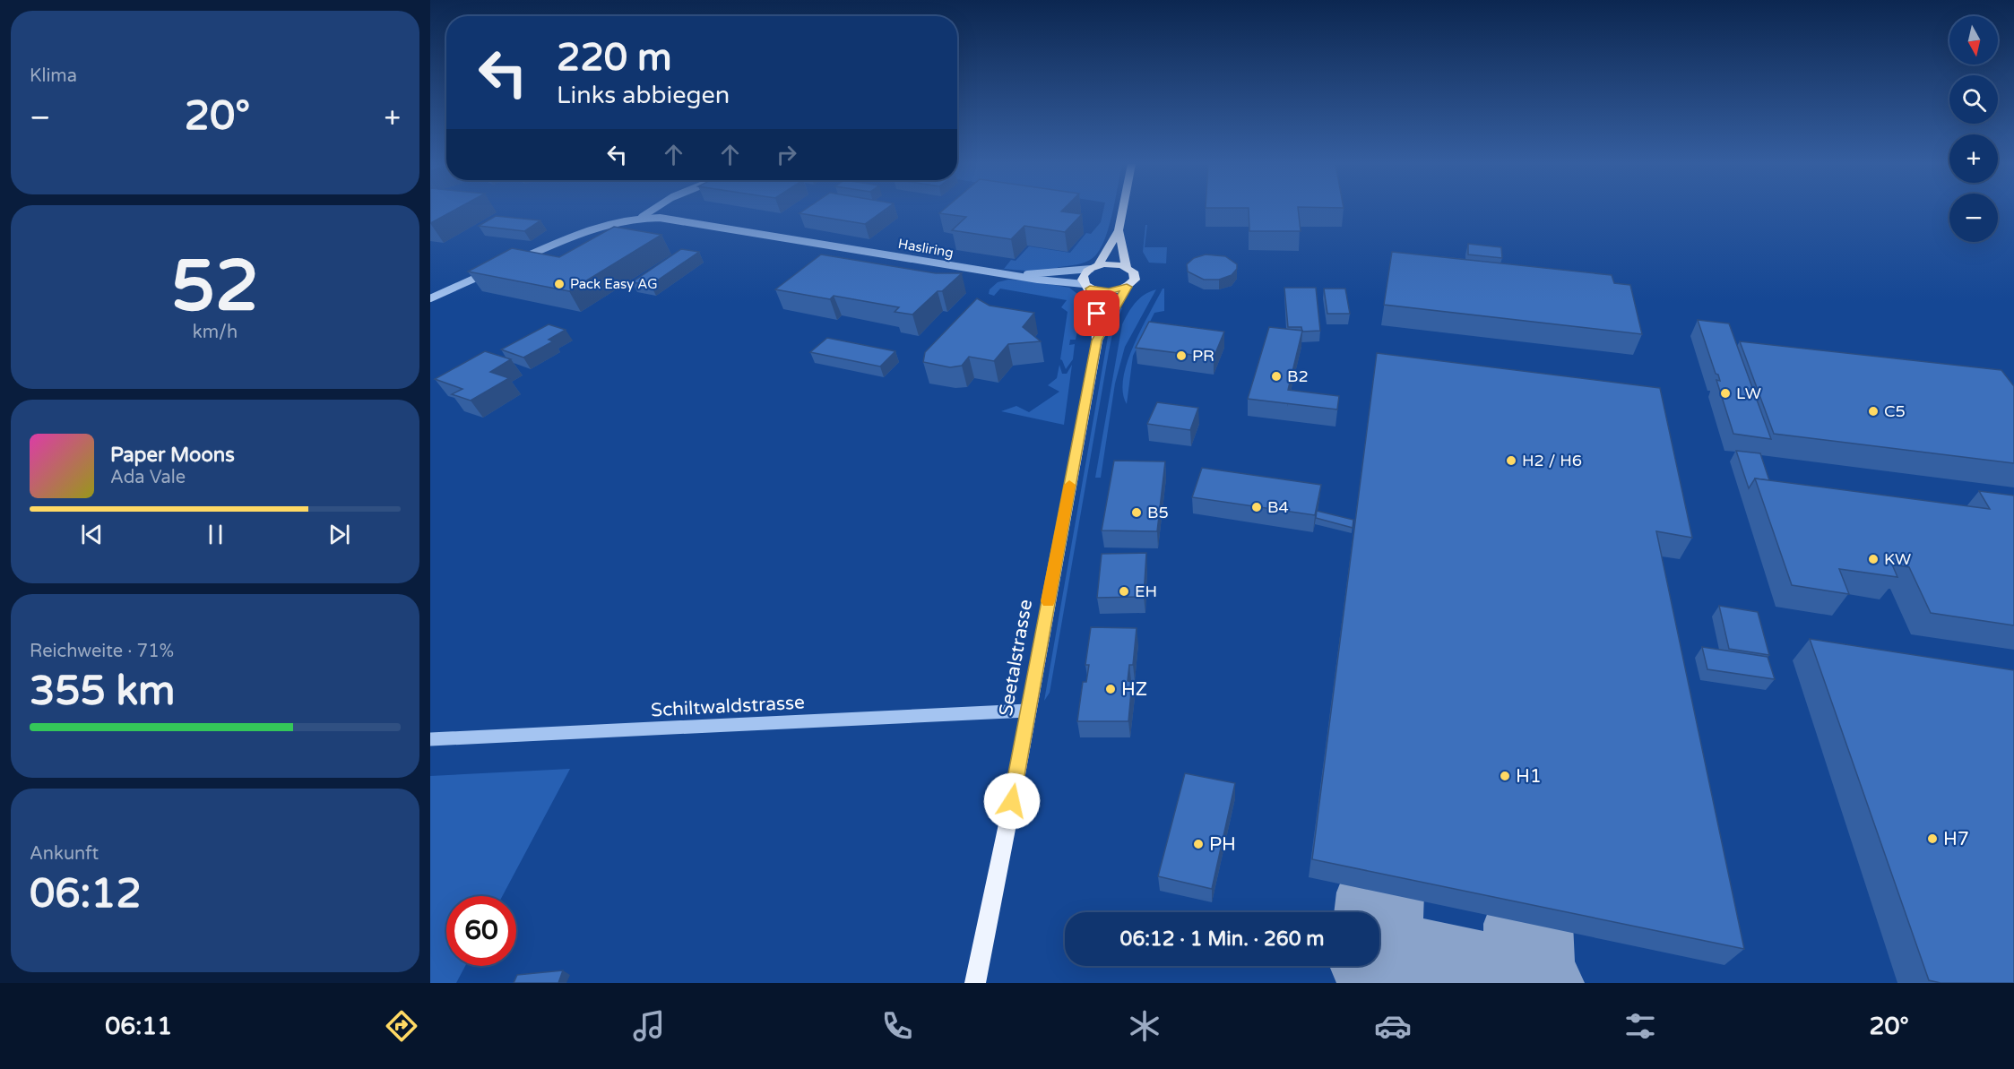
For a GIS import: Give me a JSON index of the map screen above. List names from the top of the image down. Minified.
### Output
{"streets":{"main road":["Seetalstrasse"],"street":["Hasliring","Schiltwaldstrasse"]},"crossings":[["Hasliring","Seetalstrasse"],["Seetalstrasse","Schiltwaldstrasse"]],"places":["Pack Easy AG","PR","B2","LW","C5","H2 / H6","B4","B5","KW","EH","HZ","H1","H7","PH"],"north":"bottom","page":{"tile":["Klima",["52","km/h"],["Reichweite · 71%","355 km"],["Ankunft","06:12"]],"map_buttons":["+","−"],"turn":["220 m","Links abbiegen"],"heat":["−","20°","+"],"song":["Paper Moons","Ada Vale"],"limit":"60","trip":"06:12 · 1 Min. · 260 m","tabs":["06:11","20°"]}}
